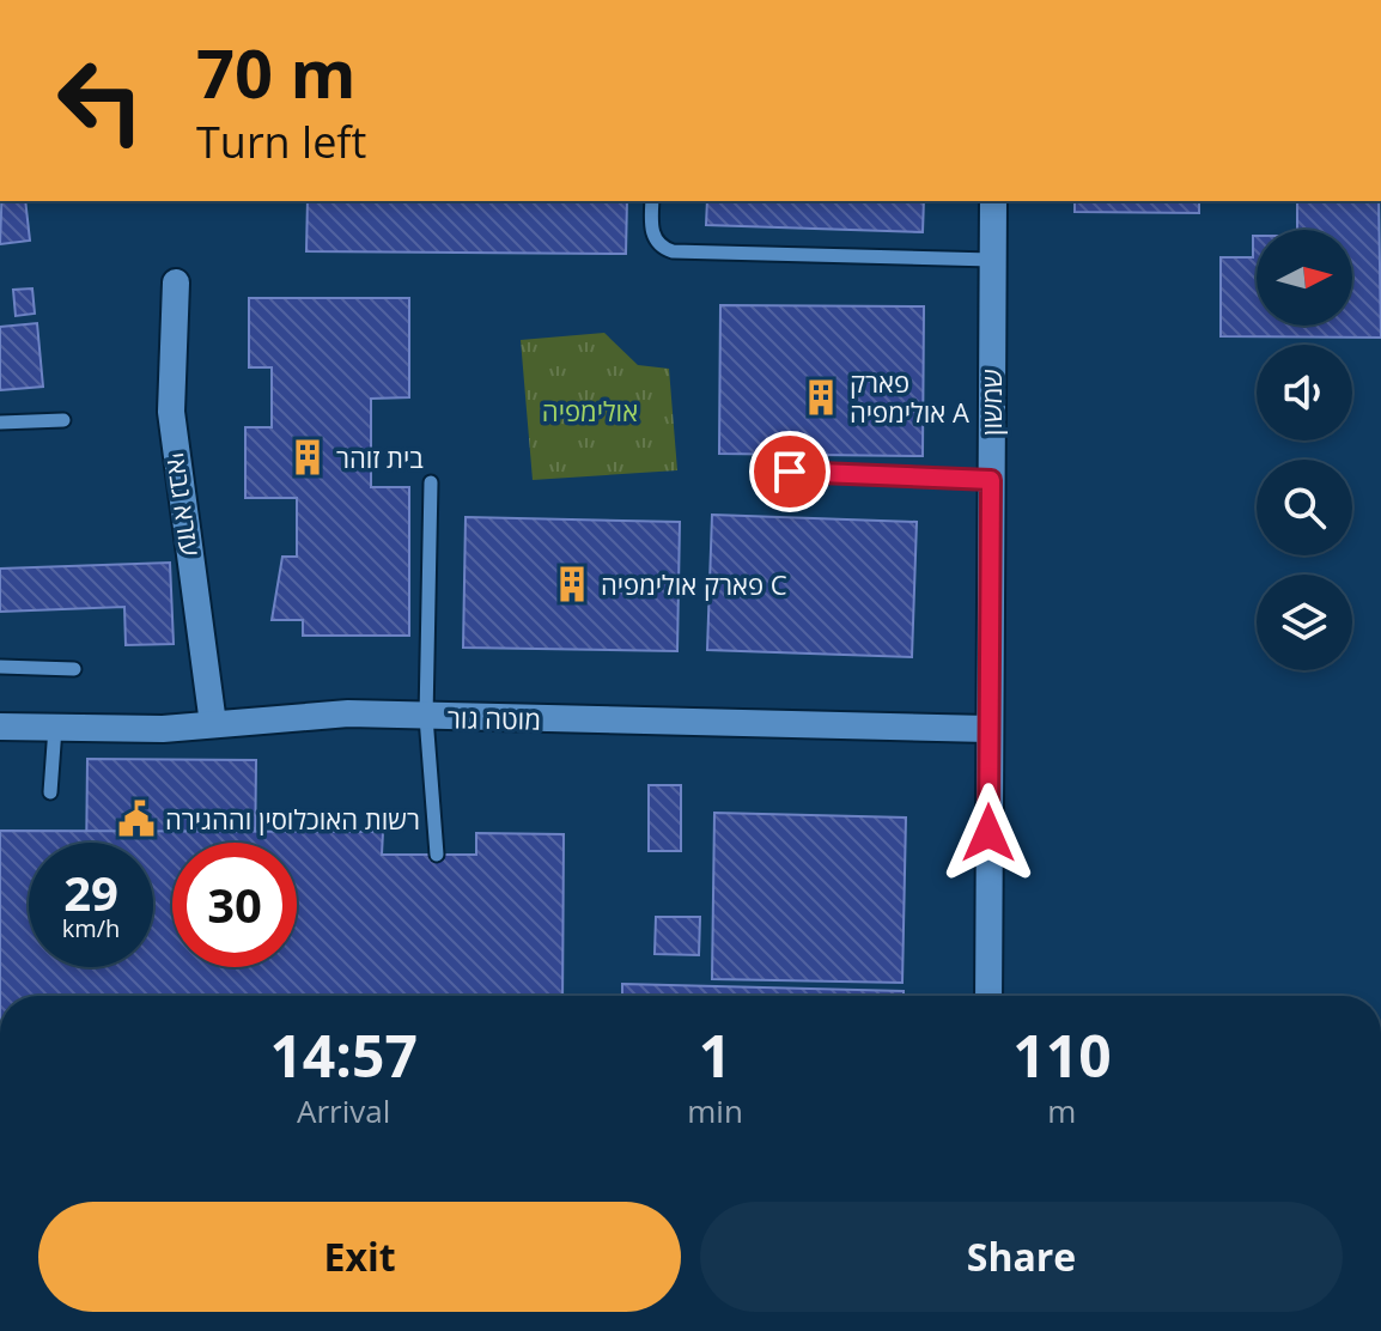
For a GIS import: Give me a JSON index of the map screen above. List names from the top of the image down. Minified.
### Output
{"streets":{"street":["שמשון","עזרא גבאי","מוטה גור"]},"crossings":[["שמשון","מוטה גור"],["עזרא גבאי","מוטה גור"]],"parks":["אולימפיה"],"places":{"building":["פארק אולימפיה A","בית זוהר","פארק אולימפיה C"],"public building":["רשות האוכלוסין וההגירה"]},"north":"right","page":{"turn":["70 m","Turn left"],"speed":"29 km/h","limit":"30","eta":["14:57","Arrival","1","min","110","m"],"buttons":["Exit","Share"]}}
